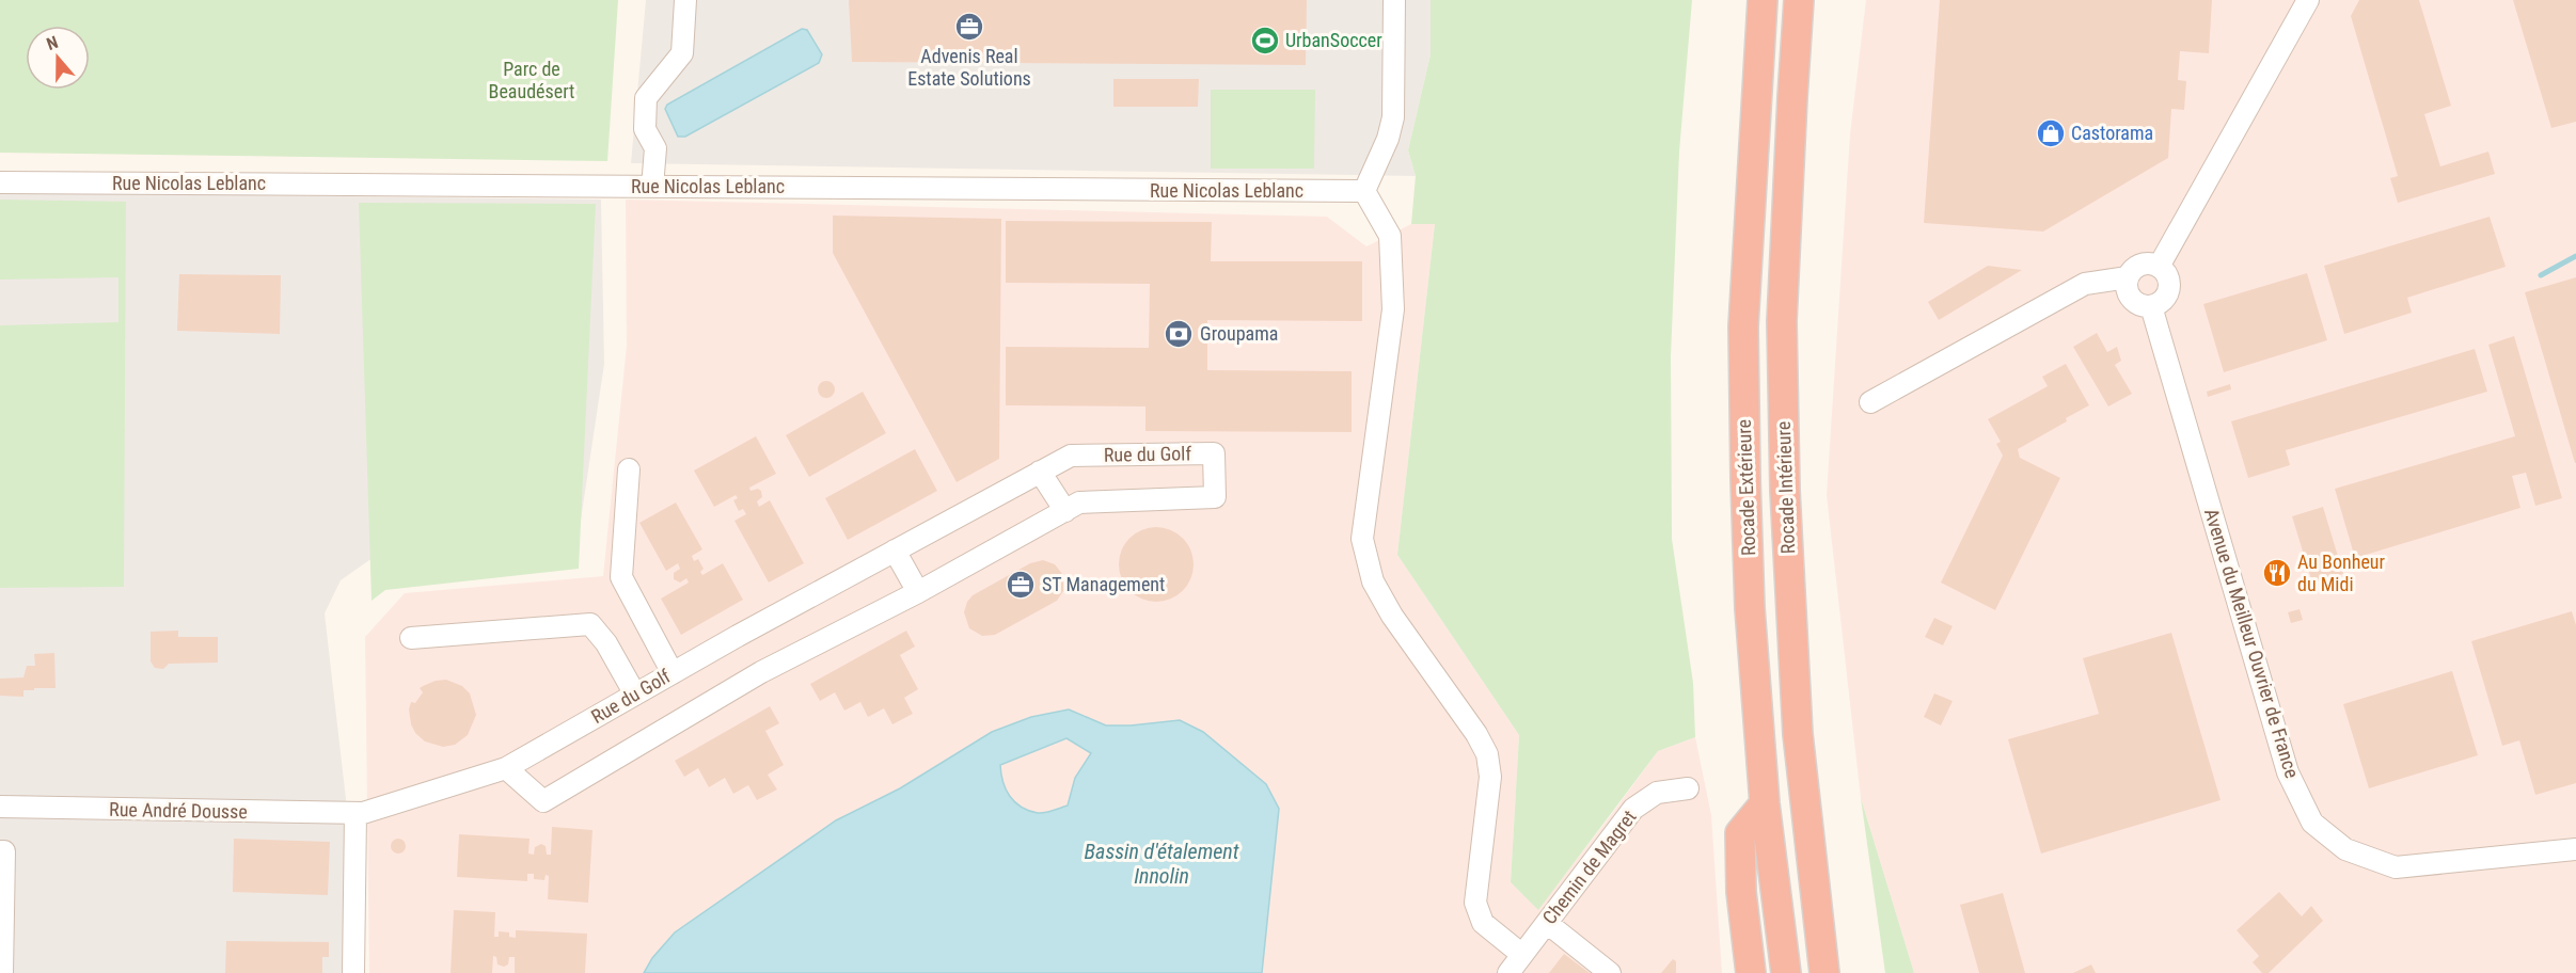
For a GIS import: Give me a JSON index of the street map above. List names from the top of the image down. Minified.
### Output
{"streets":{"highway":["Rocade Extérieure","Rocade Intérieure"],"street":["Rue Nicolas Leblanc","Rue du Golf","Avenue du Meilleur Ouvrier de France","Rue André Dousse","Chemin de Magret"]},"crossings":[["Rue du Golf","Rue André Dousse"]],"water":["Bassin d'étalement Innolin"],"parks":["Parc de Beaudésert"],"places":{"office":["Advenis Real Estate Solutions","ST Management"],"sports":["UrbanSoccer"],"shop":["Castorama"],"bank":["Groupama"],"restaurant":["Au Bonheur du Midi"]},"north":"top"}
